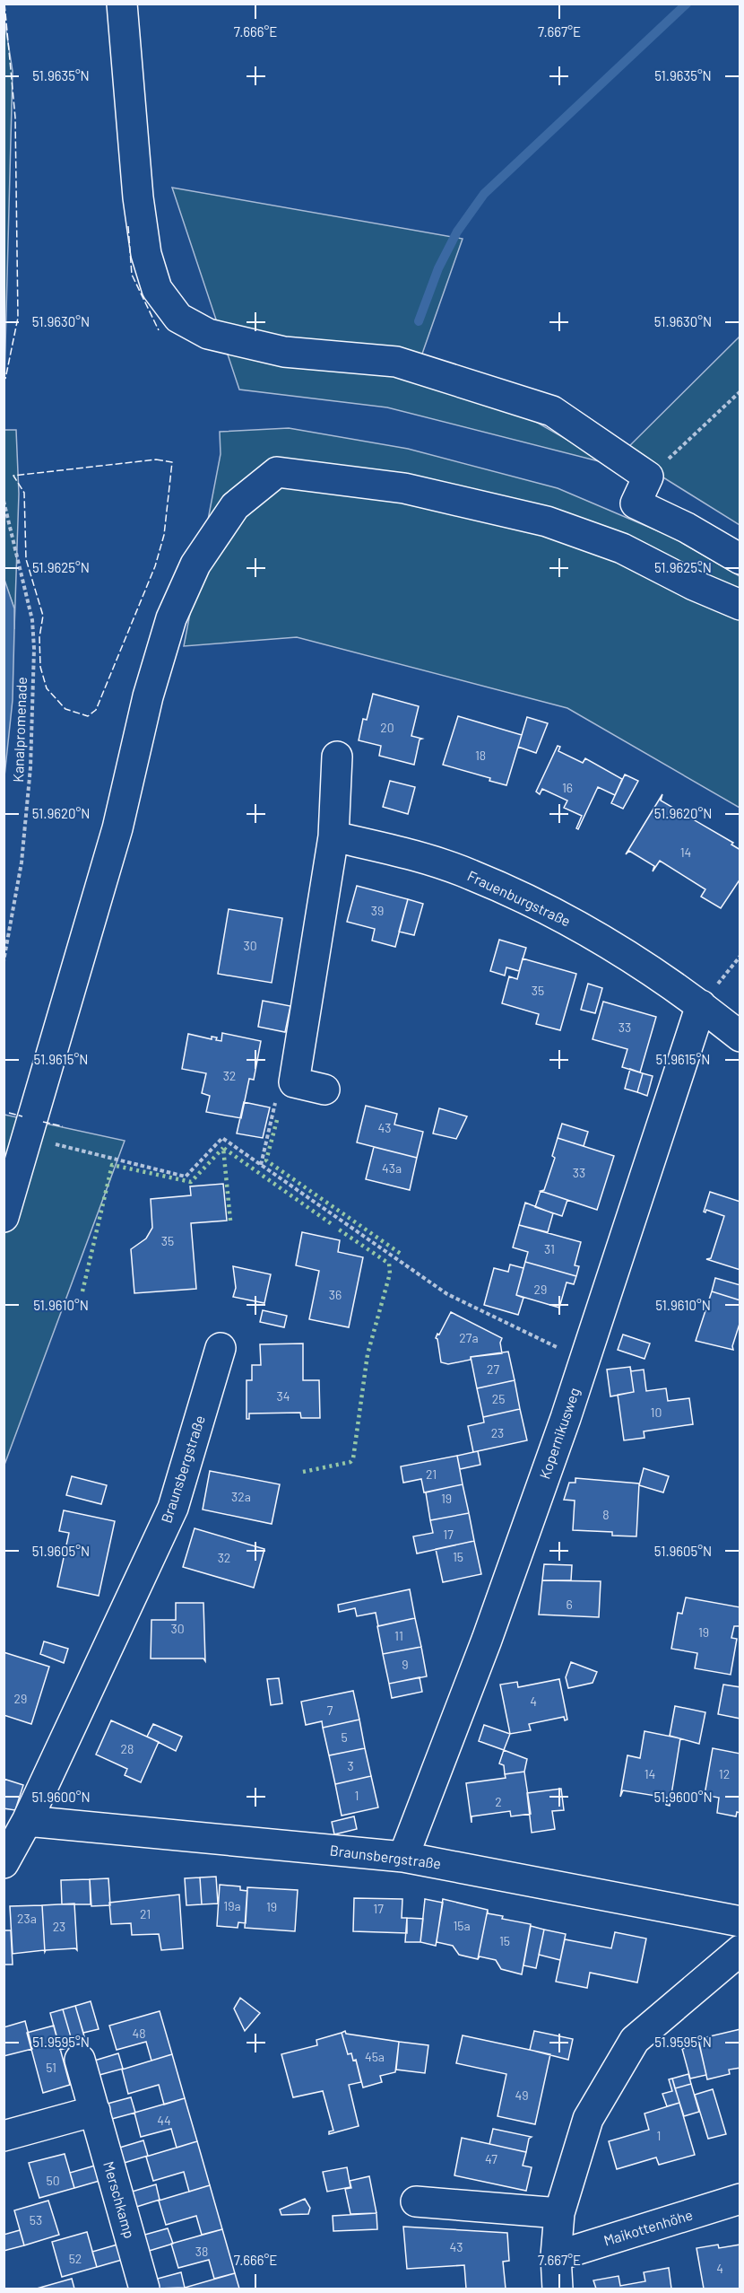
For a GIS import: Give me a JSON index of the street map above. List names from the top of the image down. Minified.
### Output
{"streets":{"street":["Frauenburgstraße","Kopernikusweg","Braunsbergstraße","Merschkamp","Maikottenhöhe"],"path":["Kanalpromenade"]},"crossings":[["Frauenburgstraße","Kopernikusweg"],["Kopernikusweg","Braunsbergstraße"]],"house_numbers":["20","18","16","14","39","30","35","33","32","43","43a","33","35","31","29","36","27a","27","34","25","10","23","21","32a","19","8","17","15","32","6","30","19","11","9","29","4","7","5","28","3","14","12","1","2","19a","19","17","21","23a","15a","23","15","48","45a","51","49","44","1","47","50","53","43","38","52","4"],"coordinates":["7.666°E","7.667°E","51.9635°N","51.9630°N","51.9625°N","51.9620°N","51.9615°N","51.9610°N","51.9605°N","51.9600°N","51.9595°N"]}
